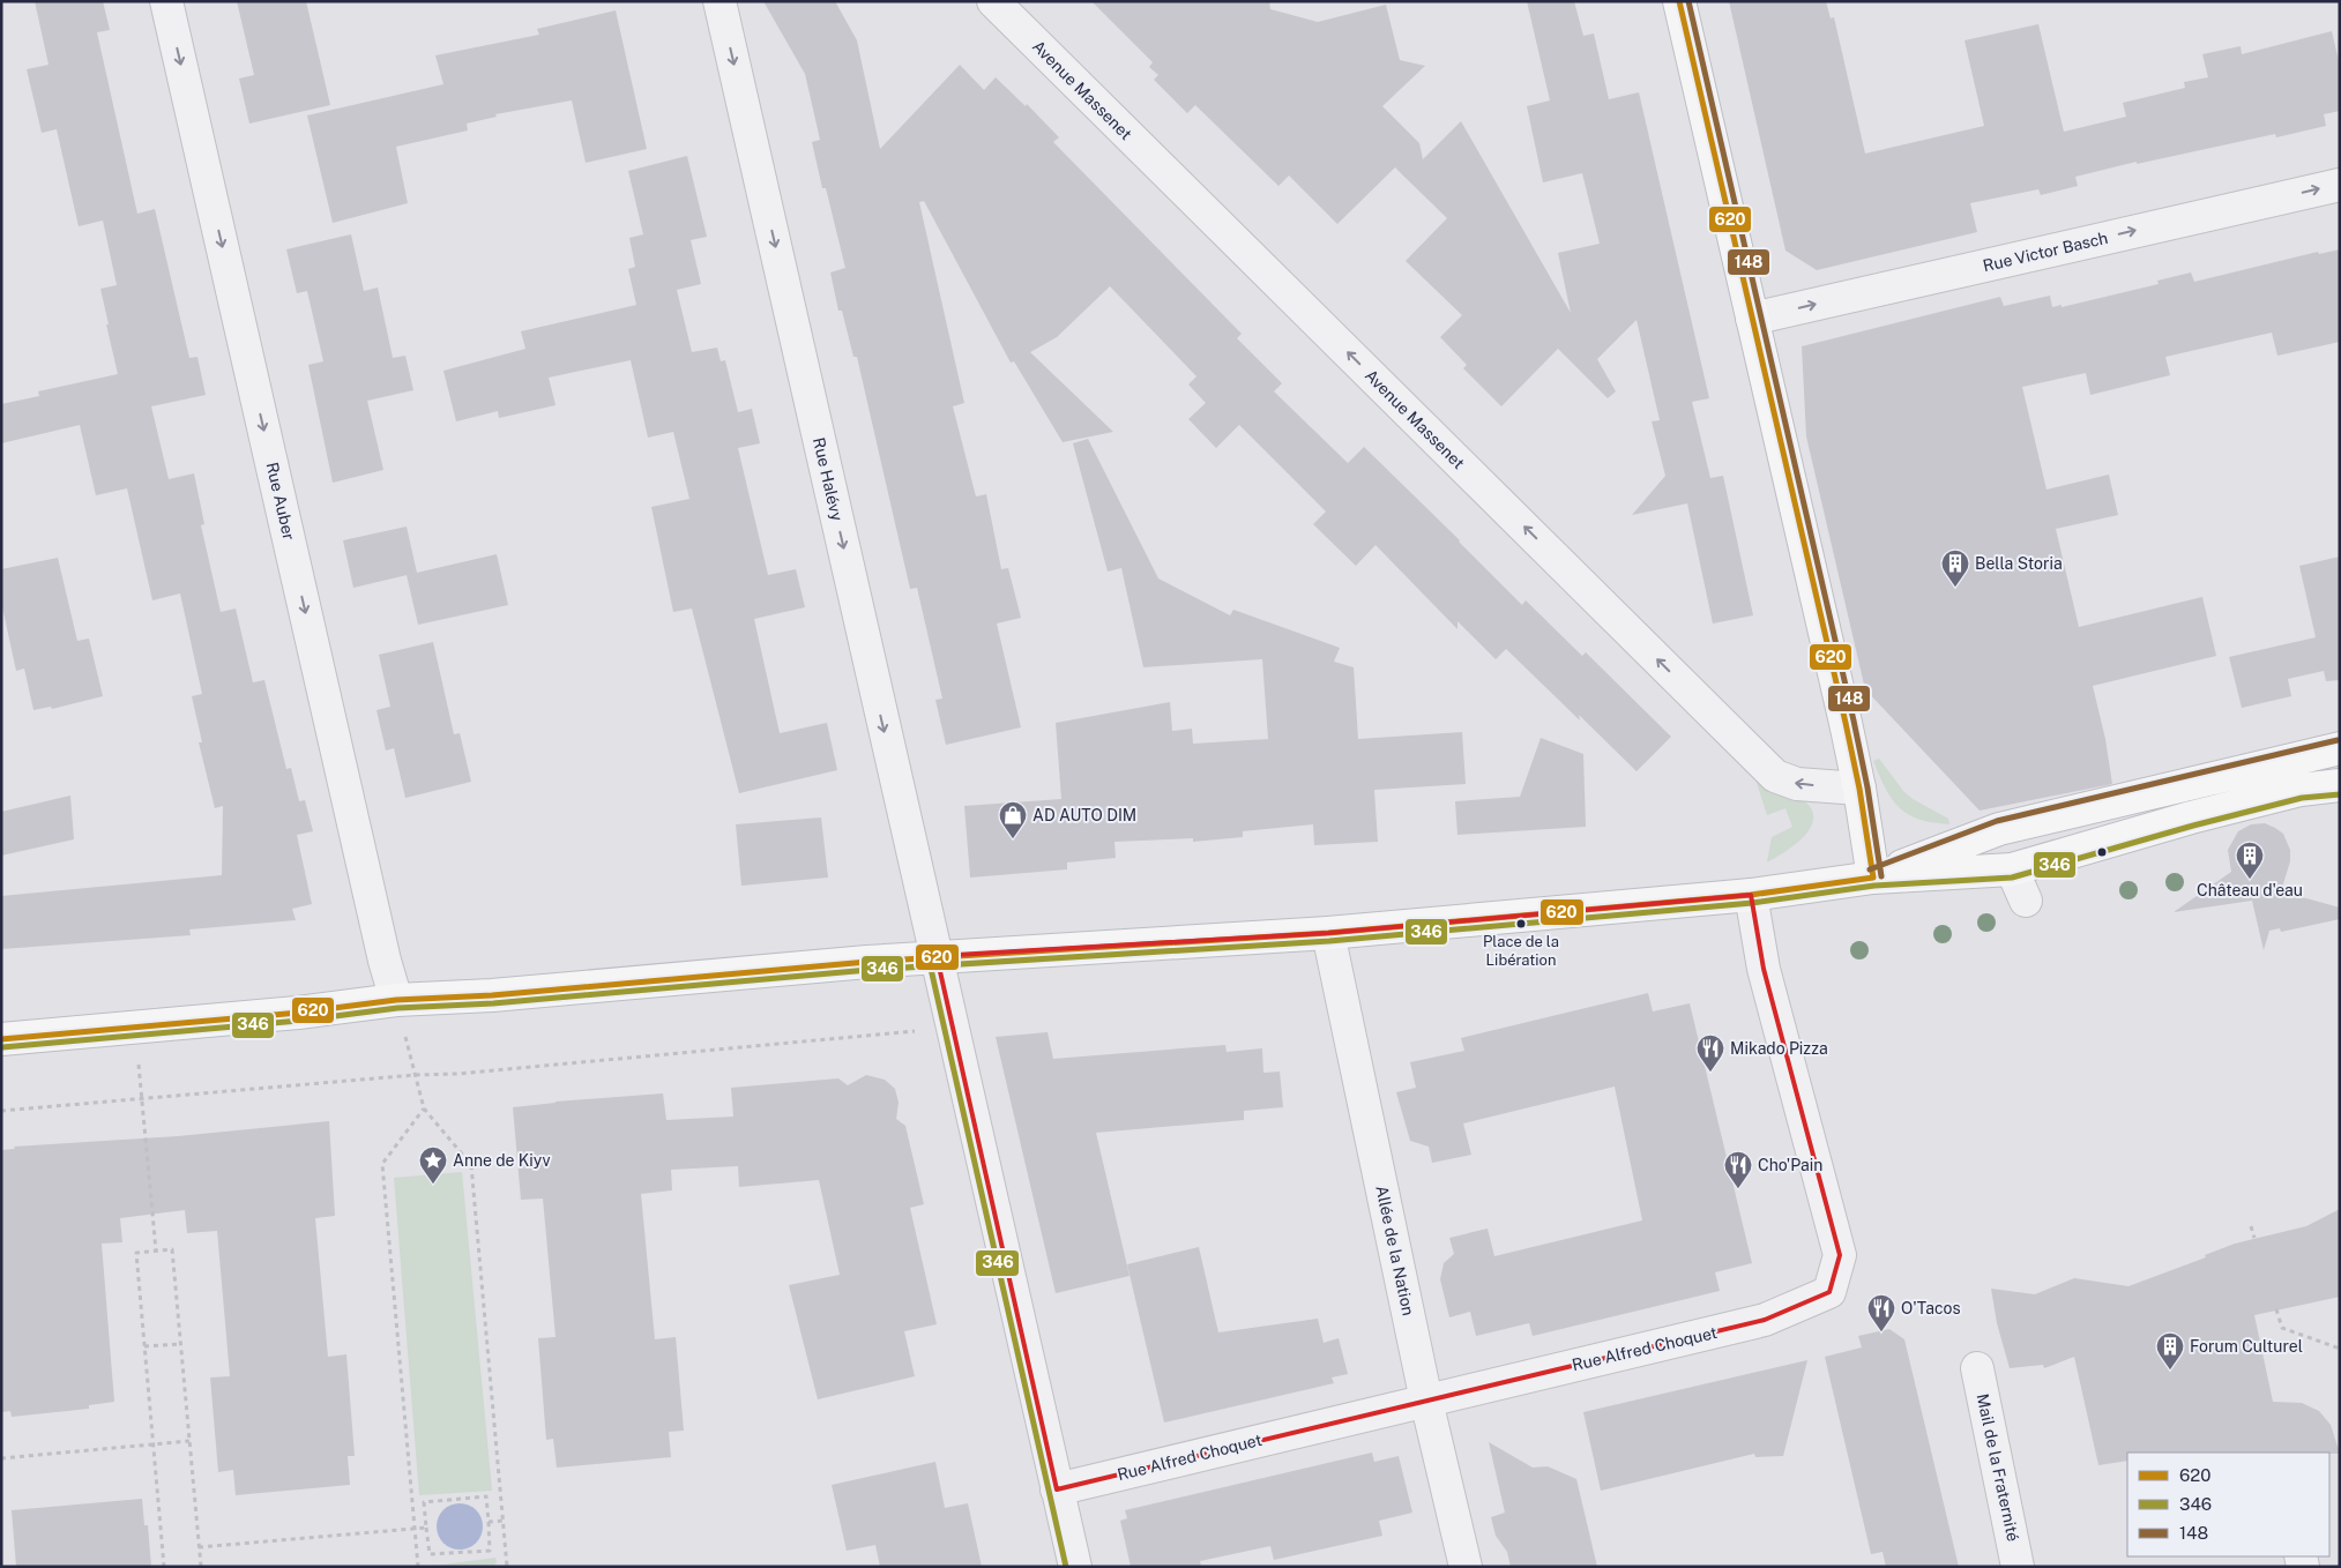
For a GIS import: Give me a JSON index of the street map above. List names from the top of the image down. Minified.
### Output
{"streets":{"street":["Avenue Massenet","Rue Victor Basch","Rue Halévy","Rue Auber","Allée de la Nation","Rue Alfred Choquet","Mail de la Fraternité"]},"crossings":[["Rue Halévy","Rue Alfred Choquet"],["Allée de la Nation","Rue Alfred Choquet"]],"one_way":["Avenue Massenet","Rue Victor Basch","Rue Halévy","Rue Auber"],"places":{"building":["Bella Storia","Château d'eau","Forum Culturel"],"shop":["AD AUTO DIM"],"other":["Place de la Libération"],"restaurant":["Mikado Pizza","Cho'Pain","O'Tacos"],"place":["Anne de Kiyv"]},"lines":["transit line 620","transit line 148","transit line 346"],"legend":["620","346","148"]}
